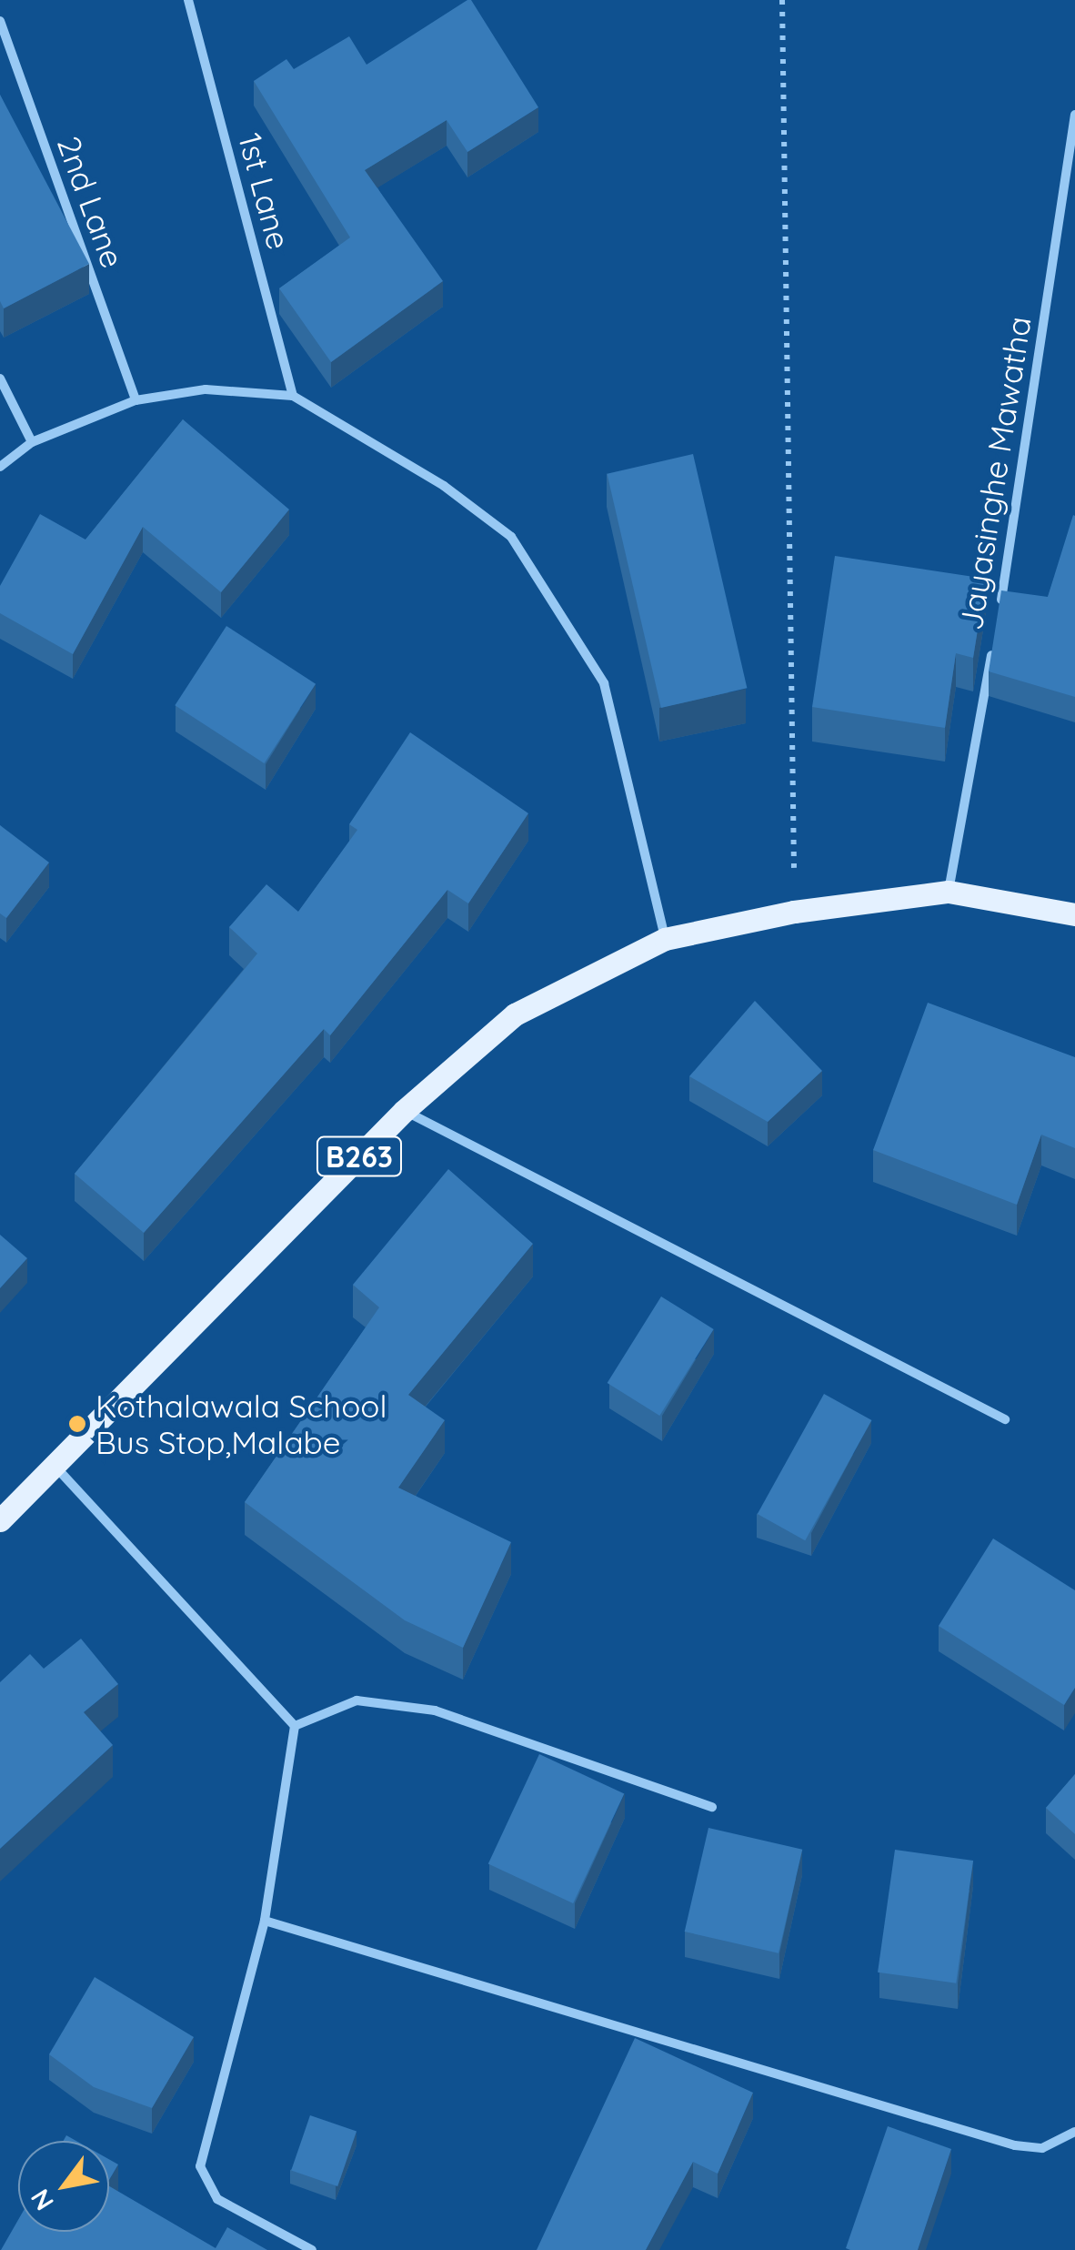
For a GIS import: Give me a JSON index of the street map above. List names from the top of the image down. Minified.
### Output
{"streets":{"main road":["B263"],"street":["1st Lane","2nd Lane","Jayasinghe Mawatha"]},"crossings":[["Jayasinghe Mawatha","B263"]],"places":["Kothalawala School Bus Stop,Malabe"],"north":"bottom left"}
